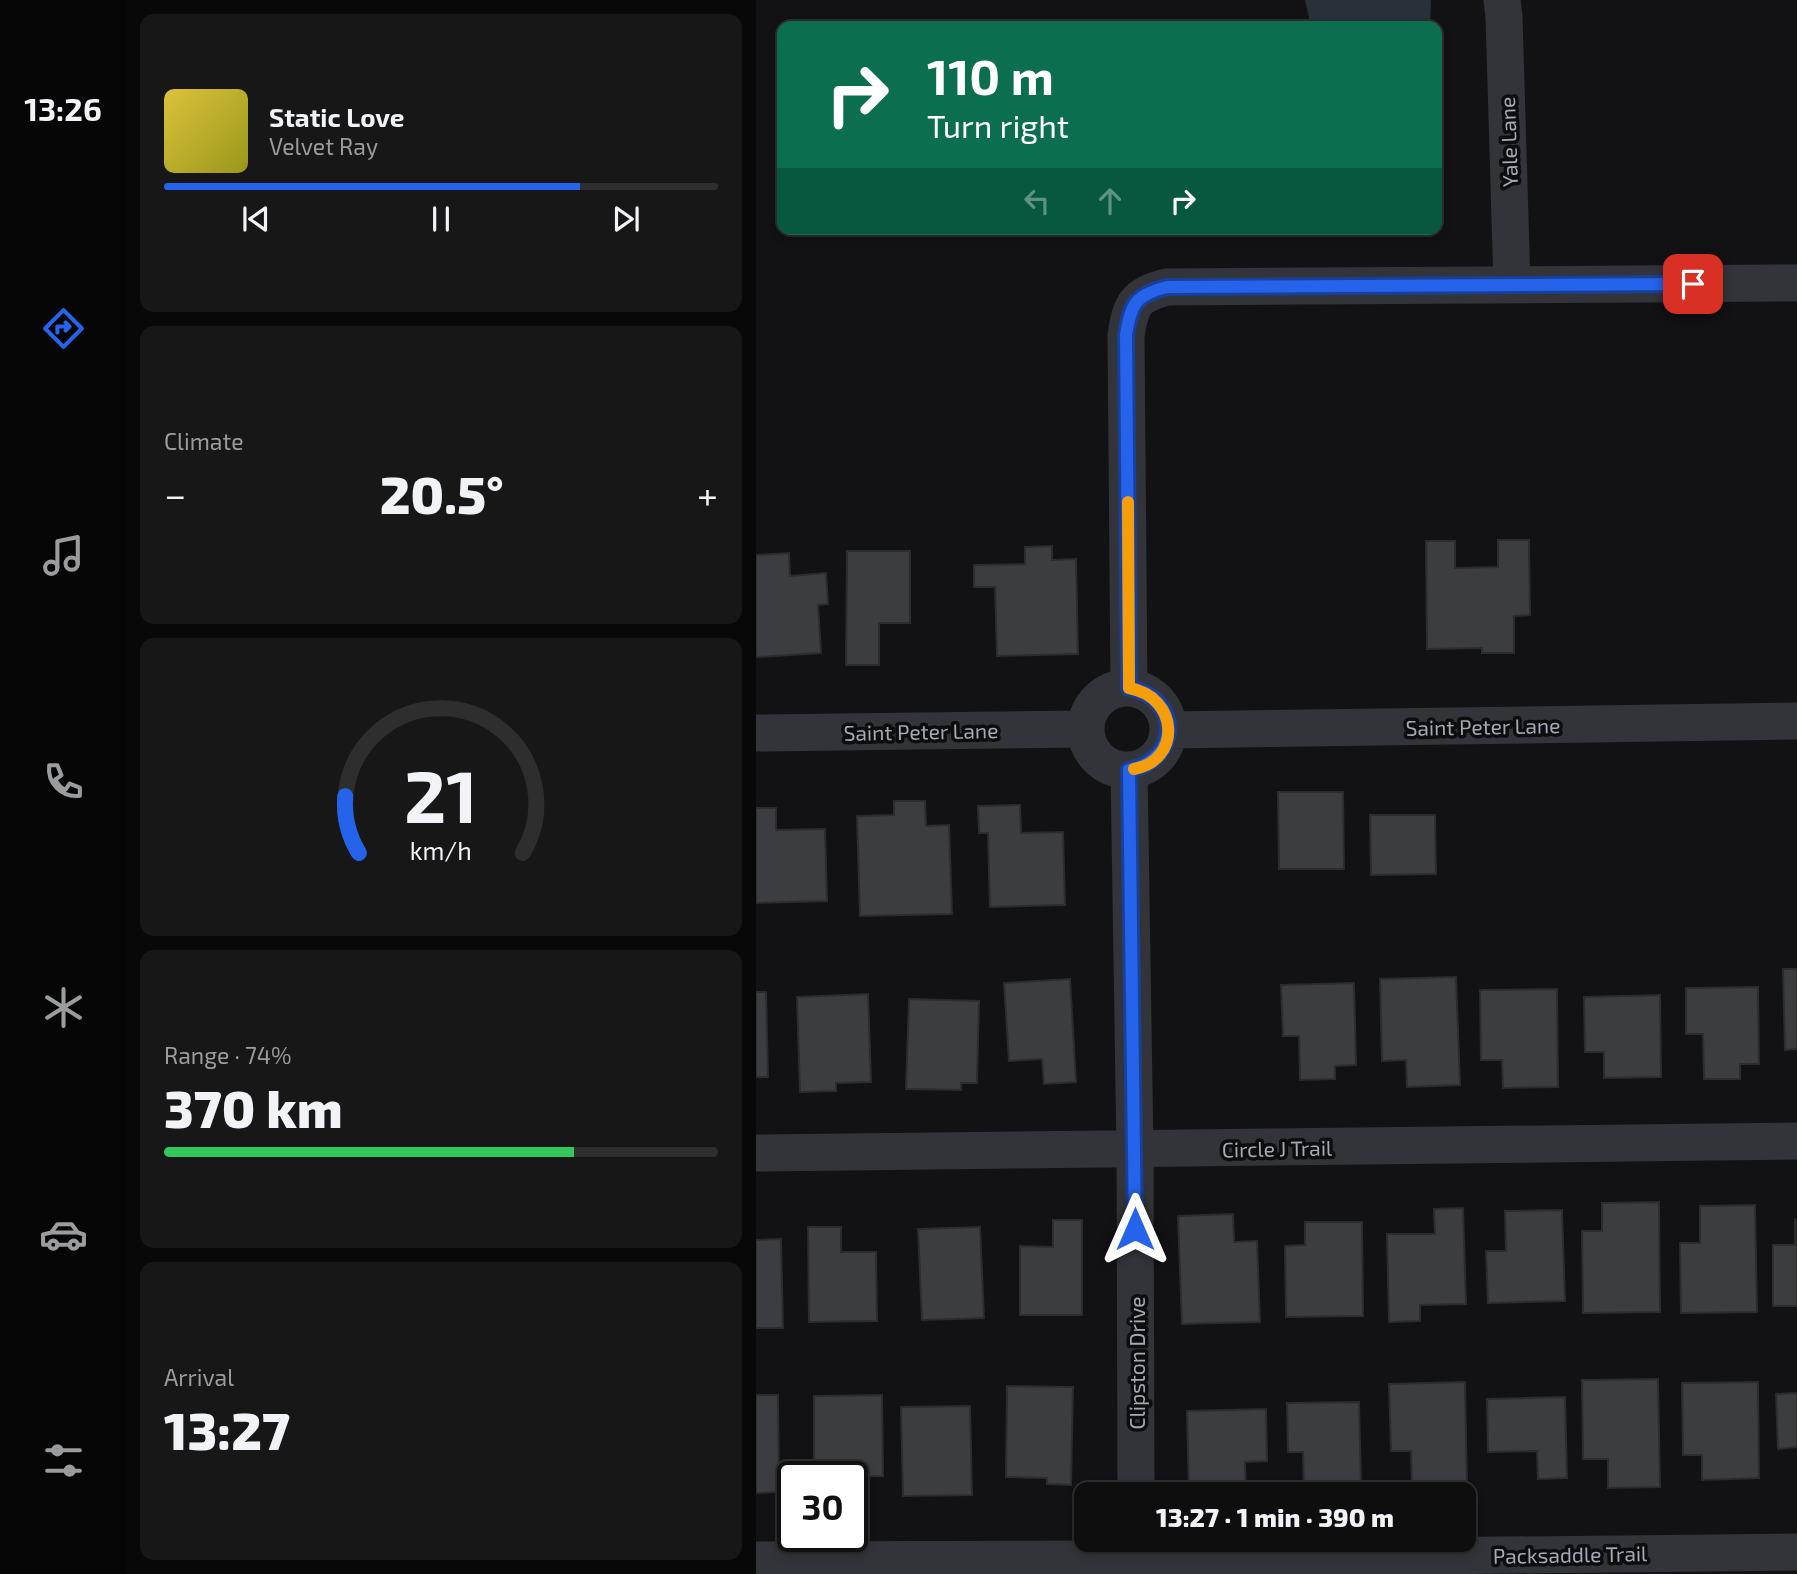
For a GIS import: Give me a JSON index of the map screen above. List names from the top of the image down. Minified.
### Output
{"streets":{"street":["Yale Lane","Saint Peter Lane","Circle J Trail","Clipston Drive","Packsaddle Trail"]},"crossings":[["Saint Peter Lane","Clipston Drive"],["Circle J Trail","Clipston Drive"]],"page":{"tabs":"13:26","turn":["110 m","Turn right"],"song":["Static Love","Velvet Ray"],"tile":["Climate",["Range · 74%","370 km"],["Arrival","13:27"]],"heat":["−","20.5°","+"],"limit":"30","trip":"13:27 · 1 min · 390 m","gauge":["21","km/h"]}}
